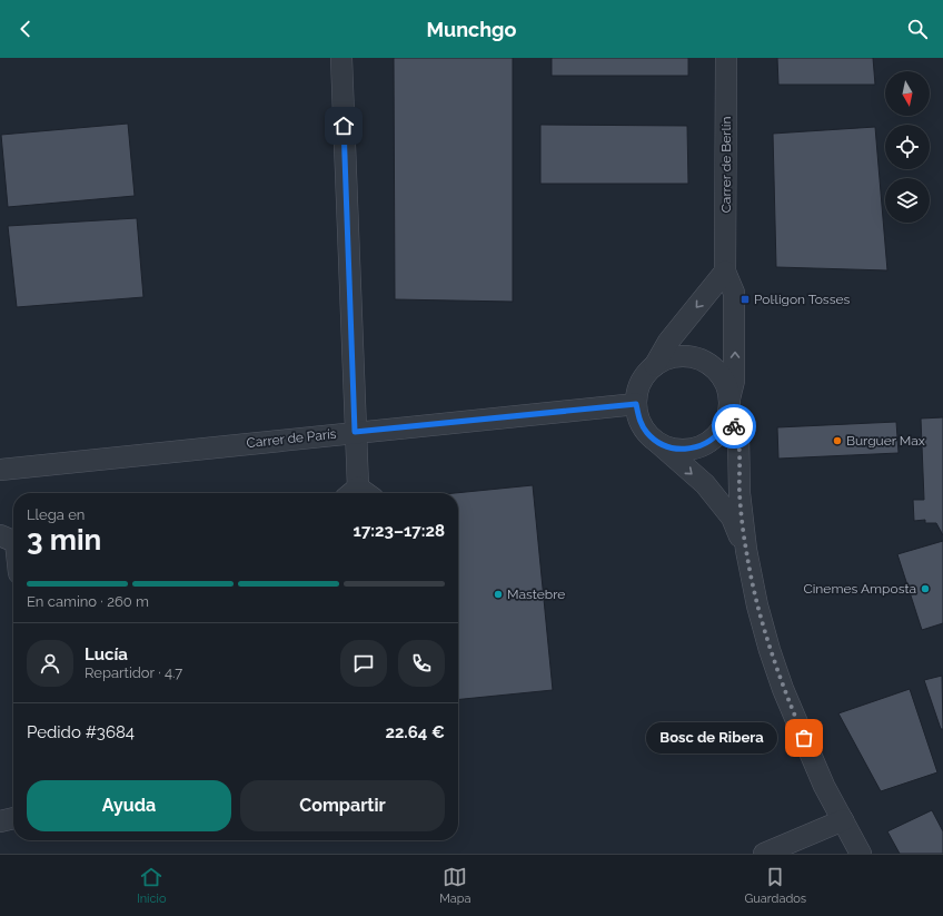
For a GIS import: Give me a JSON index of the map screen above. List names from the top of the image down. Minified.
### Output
{"streets":{"street":["Carrer de Berlín","Carrer de París"]},"crossings":[["Carrer de Berlín","Carrer de París"]],"one_way":["Carrer de Berlín"],"places":{"transit":["Pol·ligon Tosses"],"other":["Burguer Max","Cinemes Amposta","Mastebre","Bosc de Ribera"]},"north":"bottom","page":{"header":"Munchgo","heading":["3 min","Llega en","17:23–17:28"],"panel":["Lucía","Repartidor · 4.7","Pedido #3684","22.64 €"],"bar":"En camino · 260 m","bubble":"Bosc de Ribera","buttons":["Ayuda","Compartir"],"tabs":["Inicio","Mapa","Guardados"]}}
